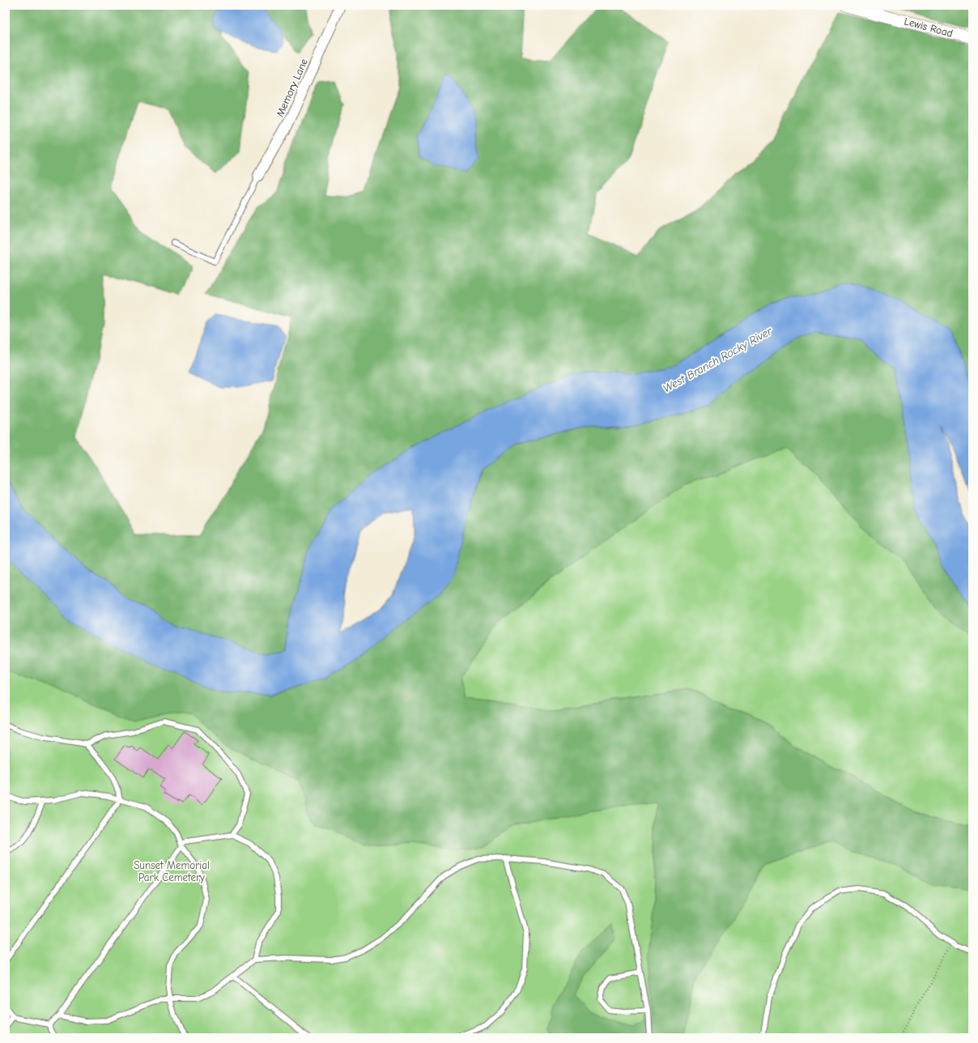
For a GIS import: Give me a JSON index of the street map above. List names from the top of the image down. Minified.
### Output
{"streets":{"street":["Lewis Road","Memory Lane"]},"water":["West Branch Rocky River"],"parks":["Sunset Memorial Park Cemetery"]}
